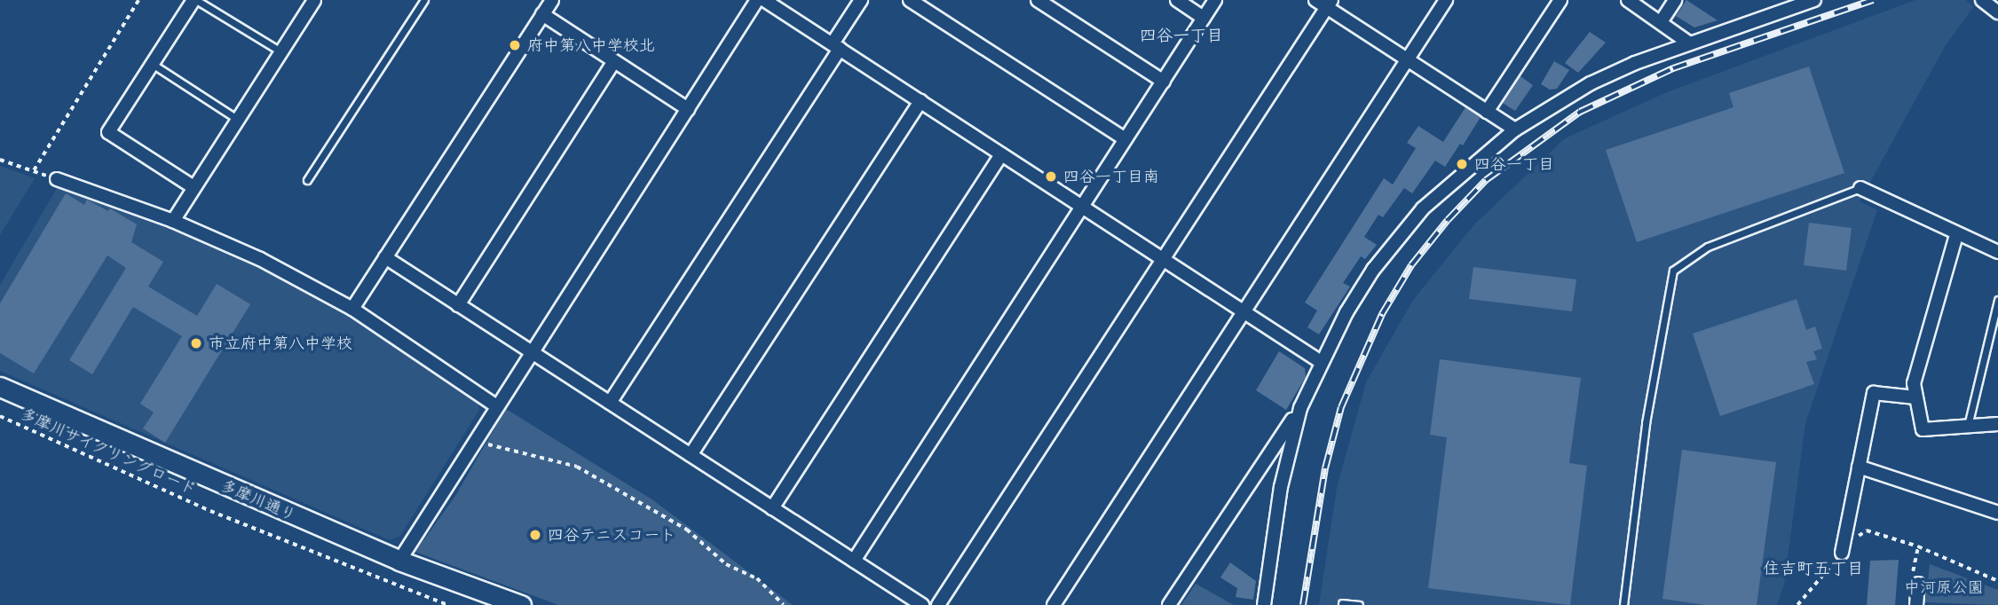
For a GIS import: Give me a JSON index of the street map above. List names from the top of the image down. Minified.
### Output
{"streets":{"street":["多摩川通り"],"path":["多摩川サイクリングロード"]},"districts":["四谷一丁目","住吉町五丁目"],"parks":["中河原公園"],"places":["府中第八中学校北","四谷一丁目","四谷一丁目南","市立府中第八中学校","四谷テニスコート"]}
